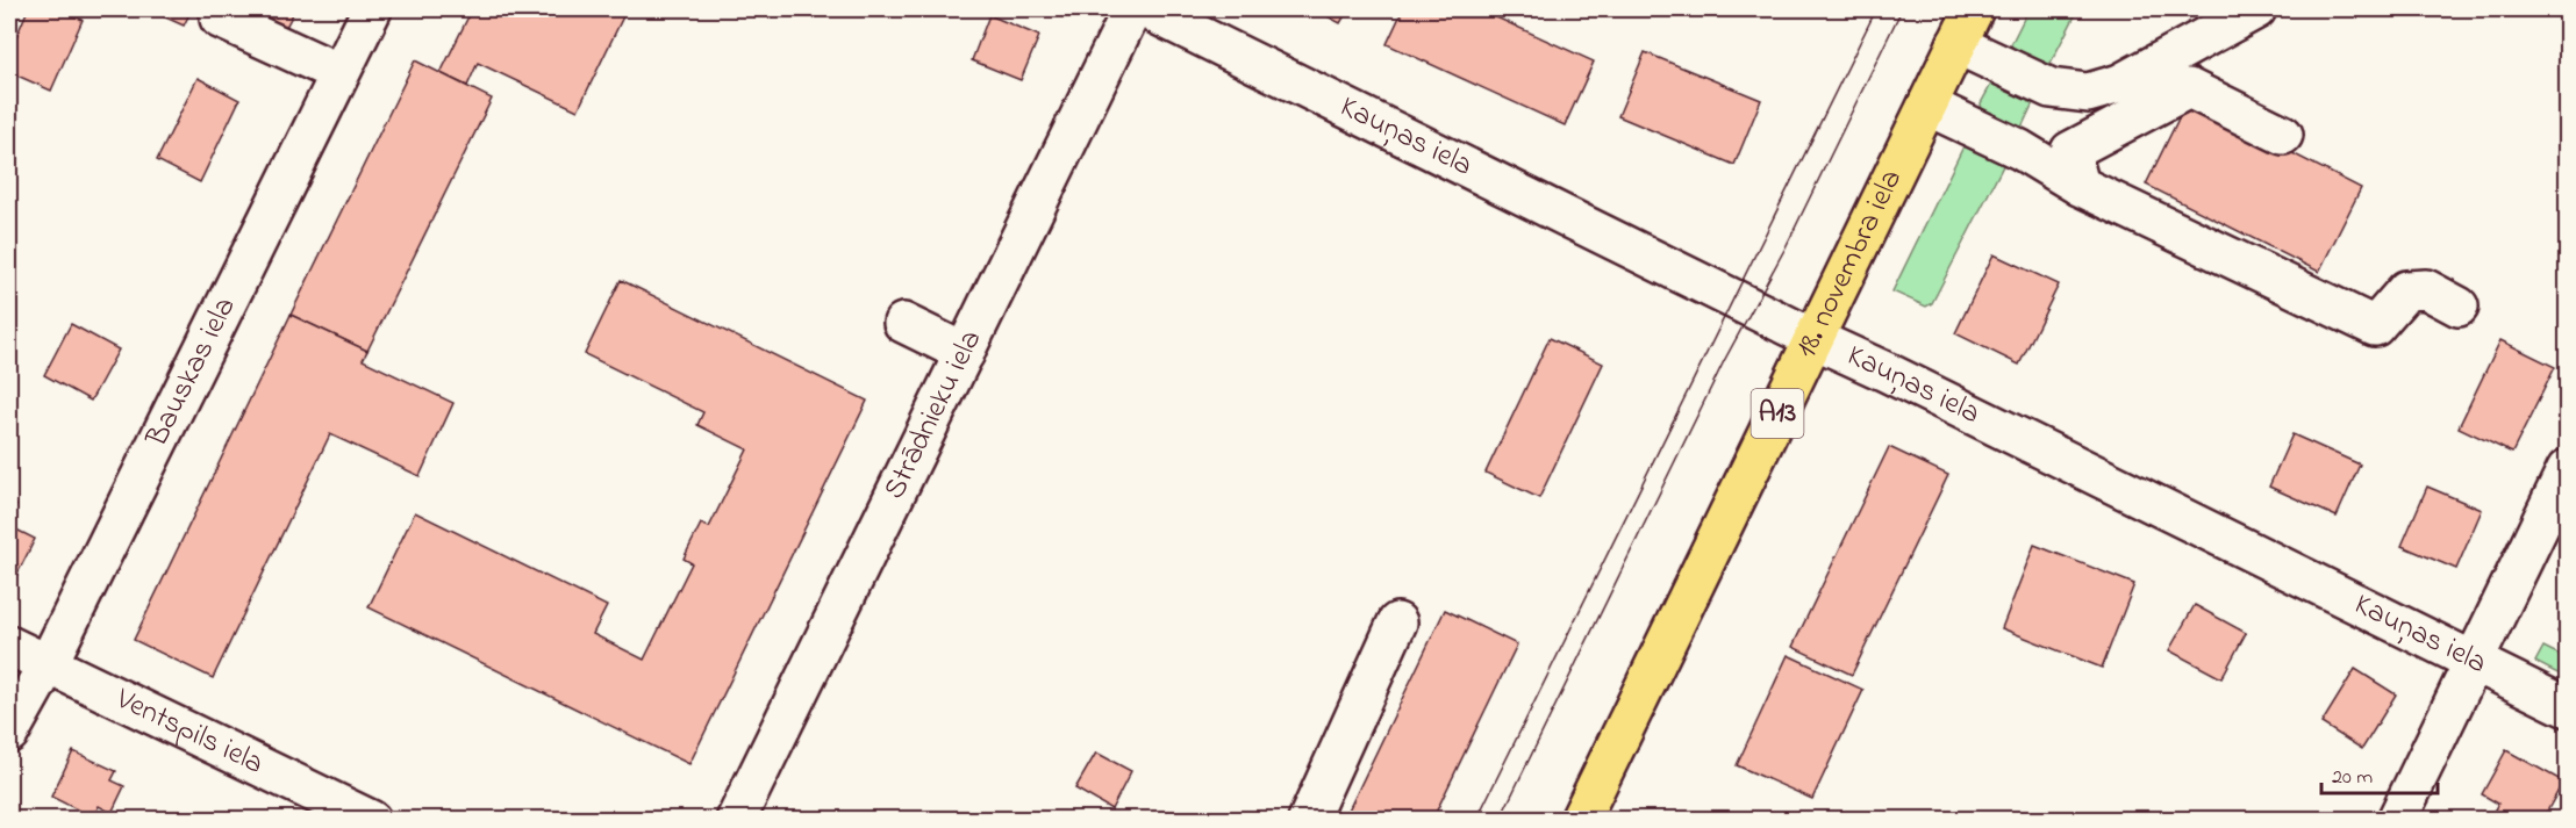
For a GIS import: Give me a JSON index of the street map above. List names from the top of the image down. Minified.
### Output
{"streets":{"main road":["18. novembra iela","A13"],"street":["Kauņas iela","Bauskas iela","Strādnieku iela","Ventspils iela"]},"crossings":[["Kauņas iela","18. novembra iela"],["Bauskas iela","Ventspils iela"]],"scale_bar":"20 m"}
